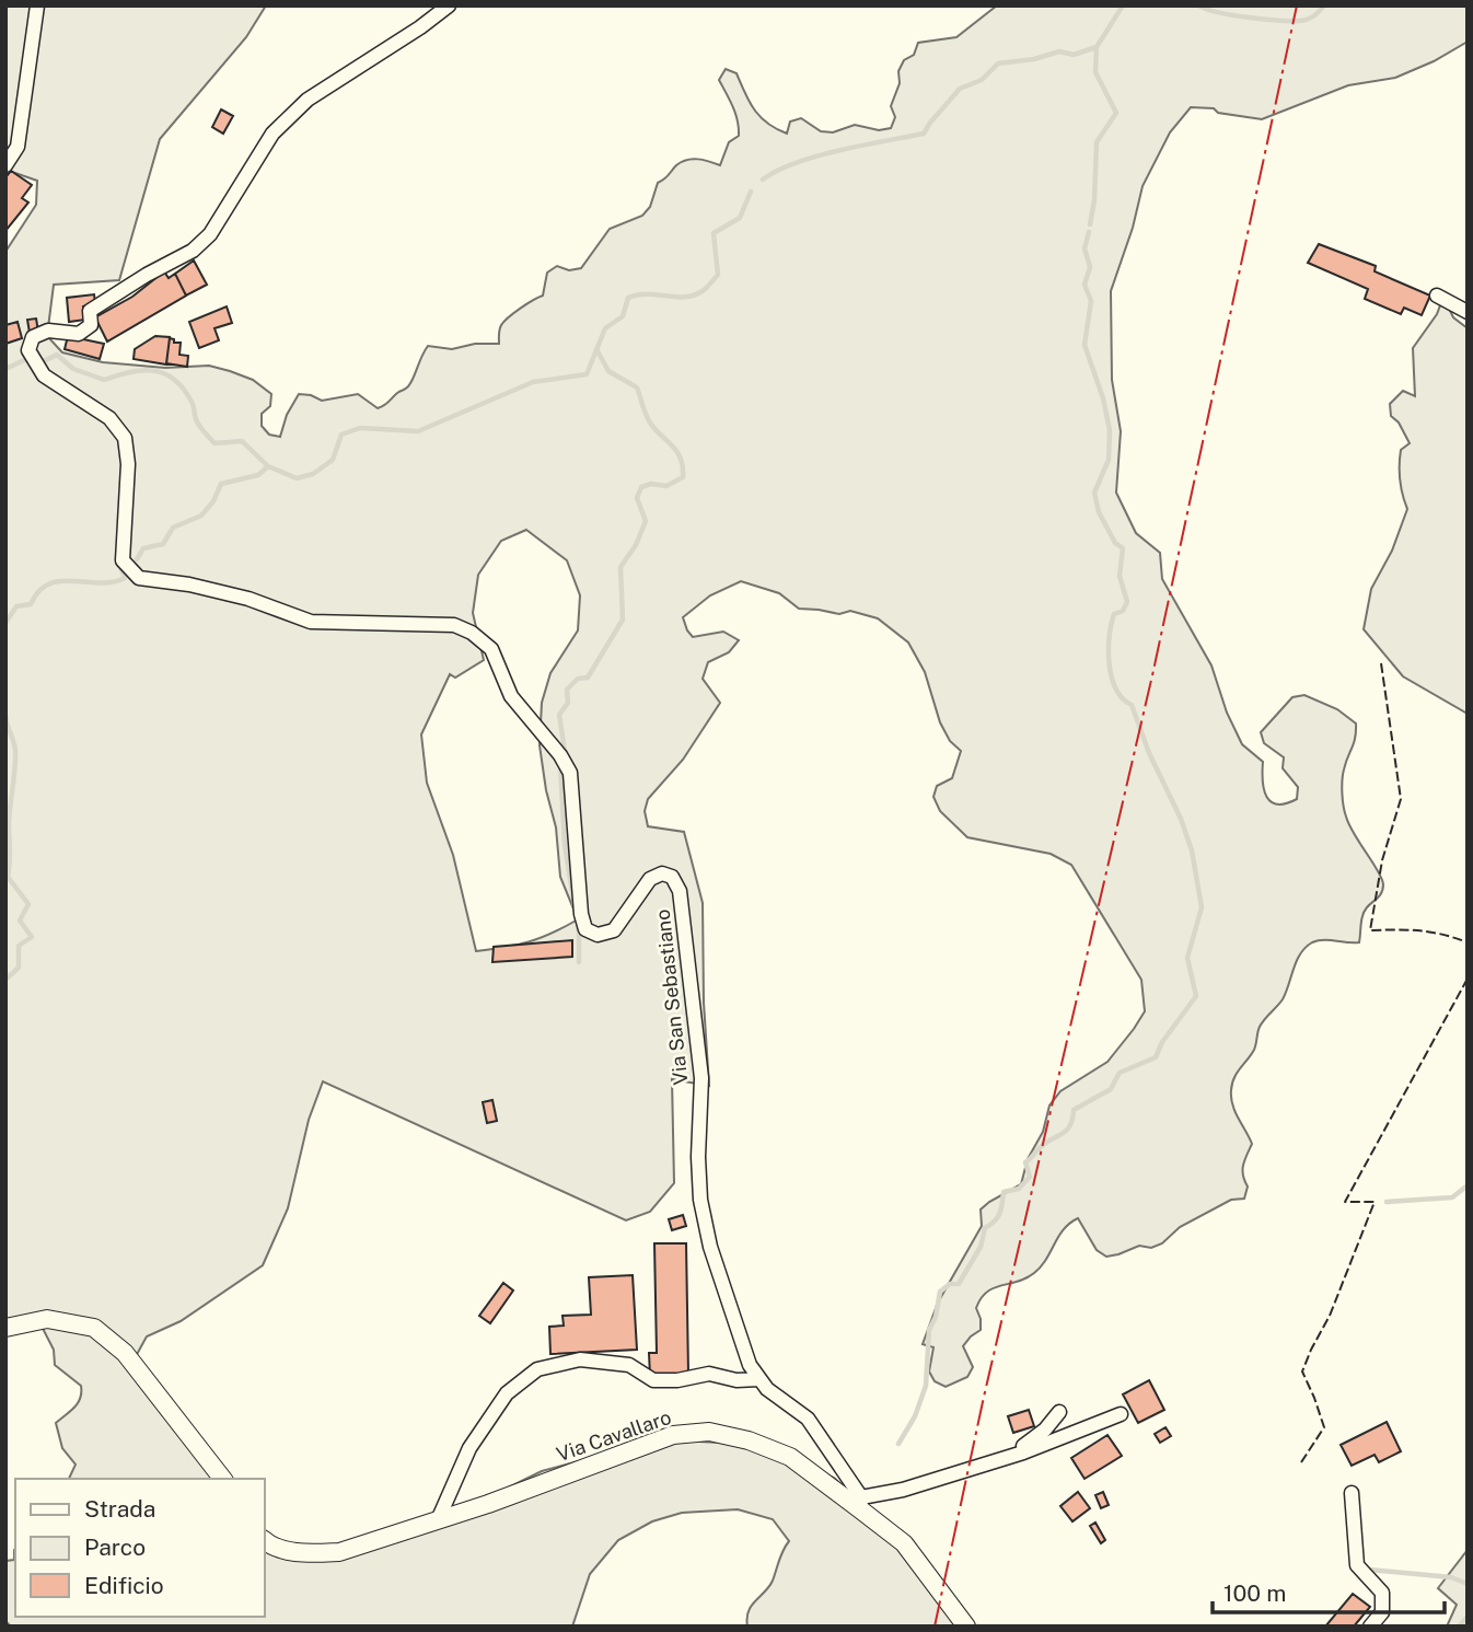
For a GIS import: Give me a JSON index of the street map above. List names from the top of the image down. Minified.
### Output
{"streets":{"street":["Via San Sebastiano","Via Cavallaro"]},"crossings":[["Via San Sebastiano","Via Cavallaro"]],"legend":["Strada","Parco","Edificio"],"scale_bar":"100 m"}
